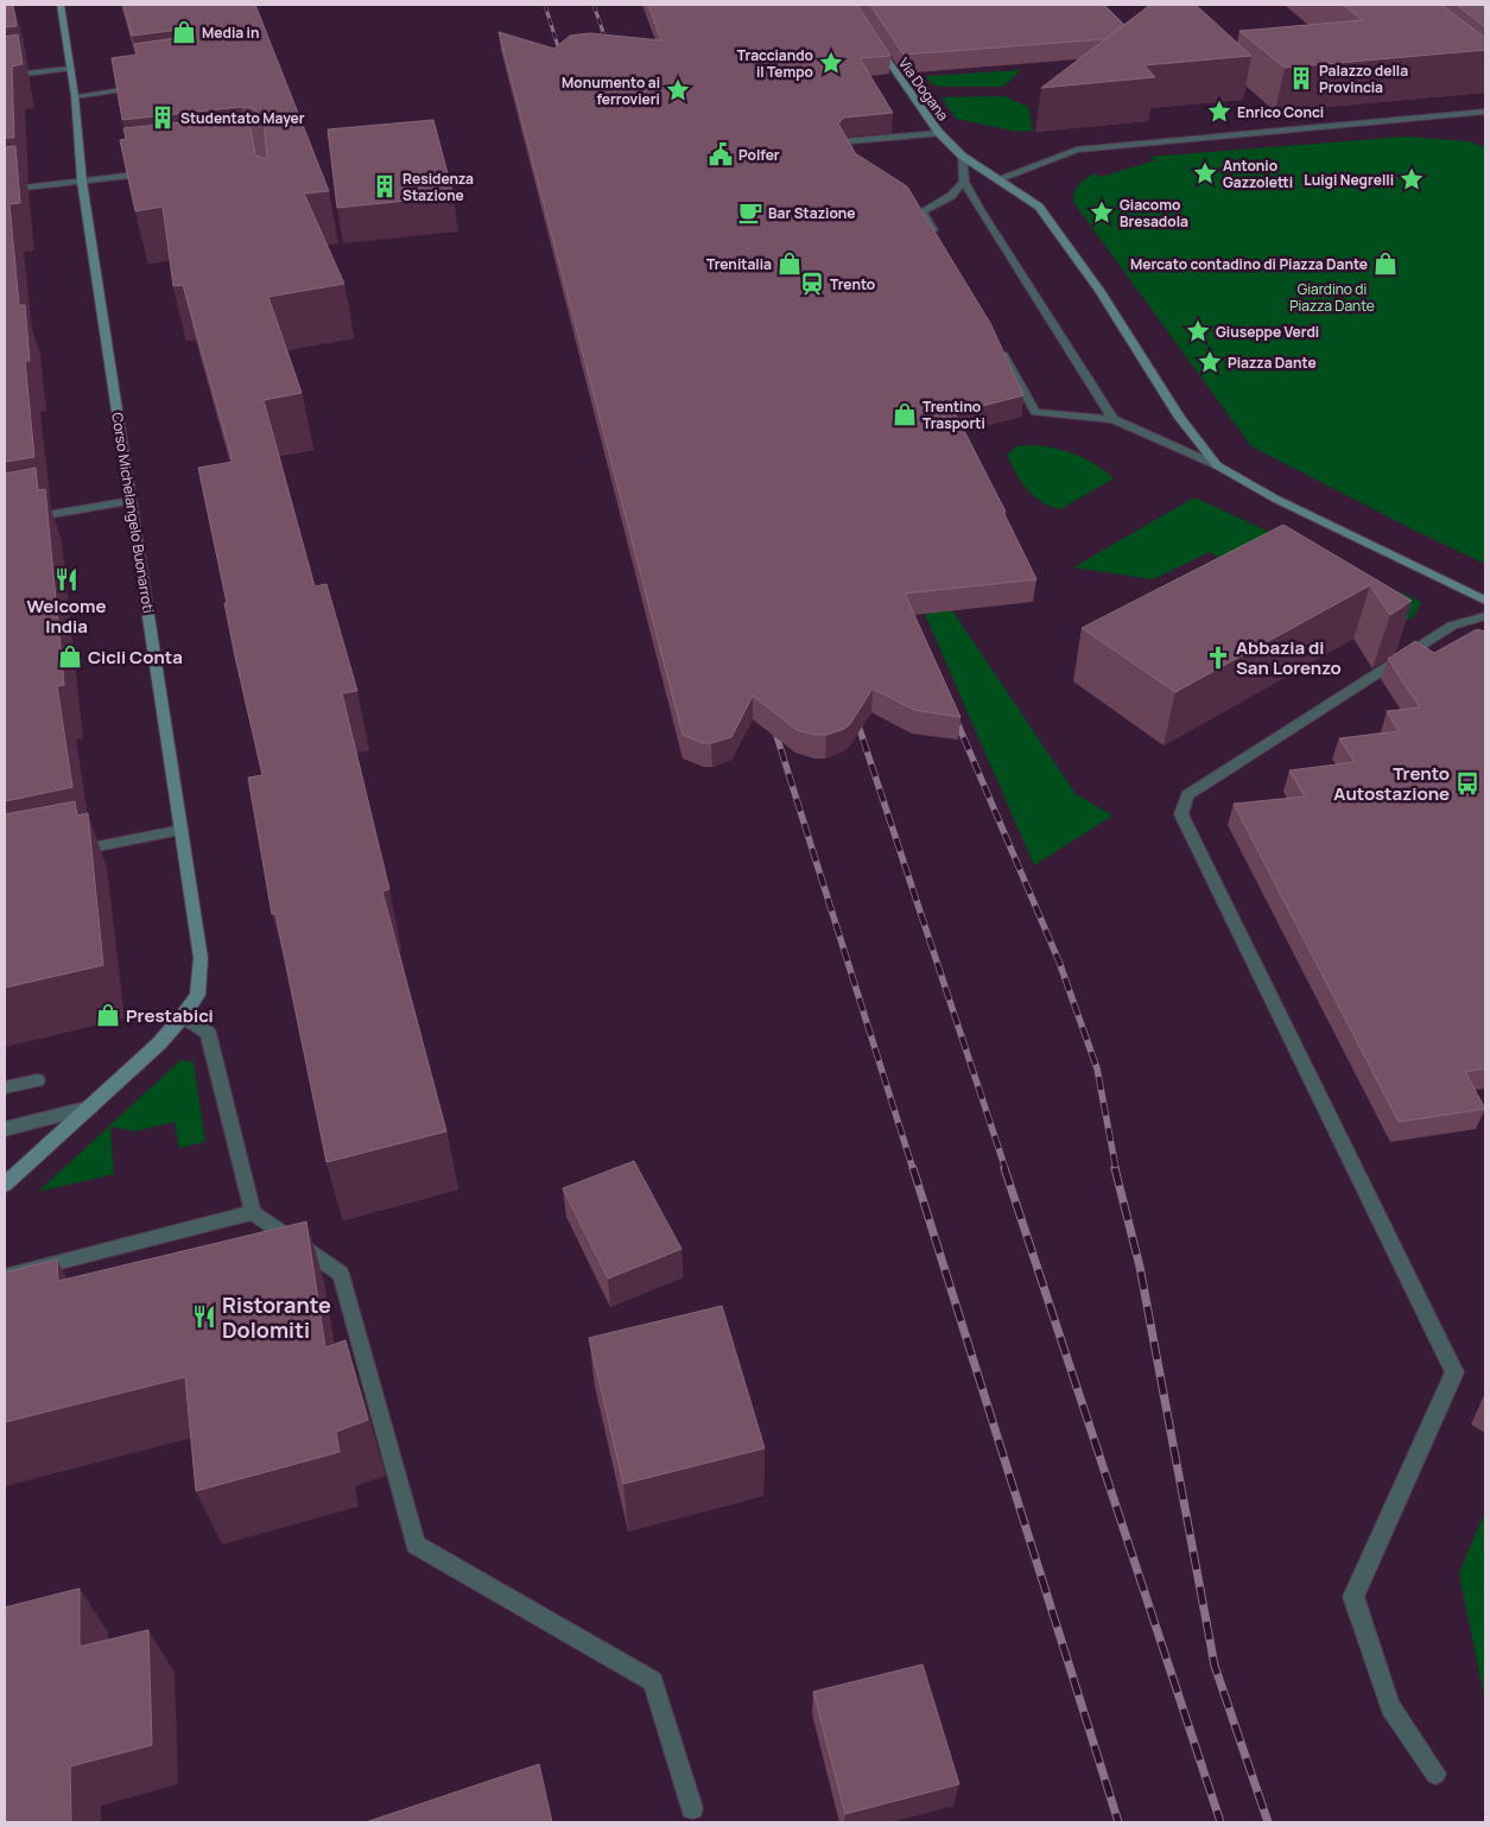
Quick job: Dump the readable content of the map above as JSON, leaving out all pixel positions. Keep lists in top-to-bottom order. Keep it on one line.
{"streets":{"street":["Via Dogana","Corso Michelangelo Buonarroti"]},"parks":["Giardino di Piazza Dante"],"places":{"shop":["Media in","Trenitalia","Mercato contadino di Piazza Dante","Trentino Trasporti","Cicli Conta","Prestabici"],"place":["Tracciando il Tempo","Monumento ai ferrovieri","Enrico Conci","Antonio Gazzoletti","Luigi Negrelli","Giacomo Bresadola","Giuseppe Verdi","Piazza Dante"],"building":["Palazzo della Provincia","Studentato Mayer","Residenza Stazione"],"public building":["Polfer"],"cafe":["Bar Stazione"],"station":["Trento"],"restaurant":["Welcome India","Ristorante Dolomiti"],"church":["Abbazia di San Lorenzo"],"bus stop":["Trento Autostazione"]}}
